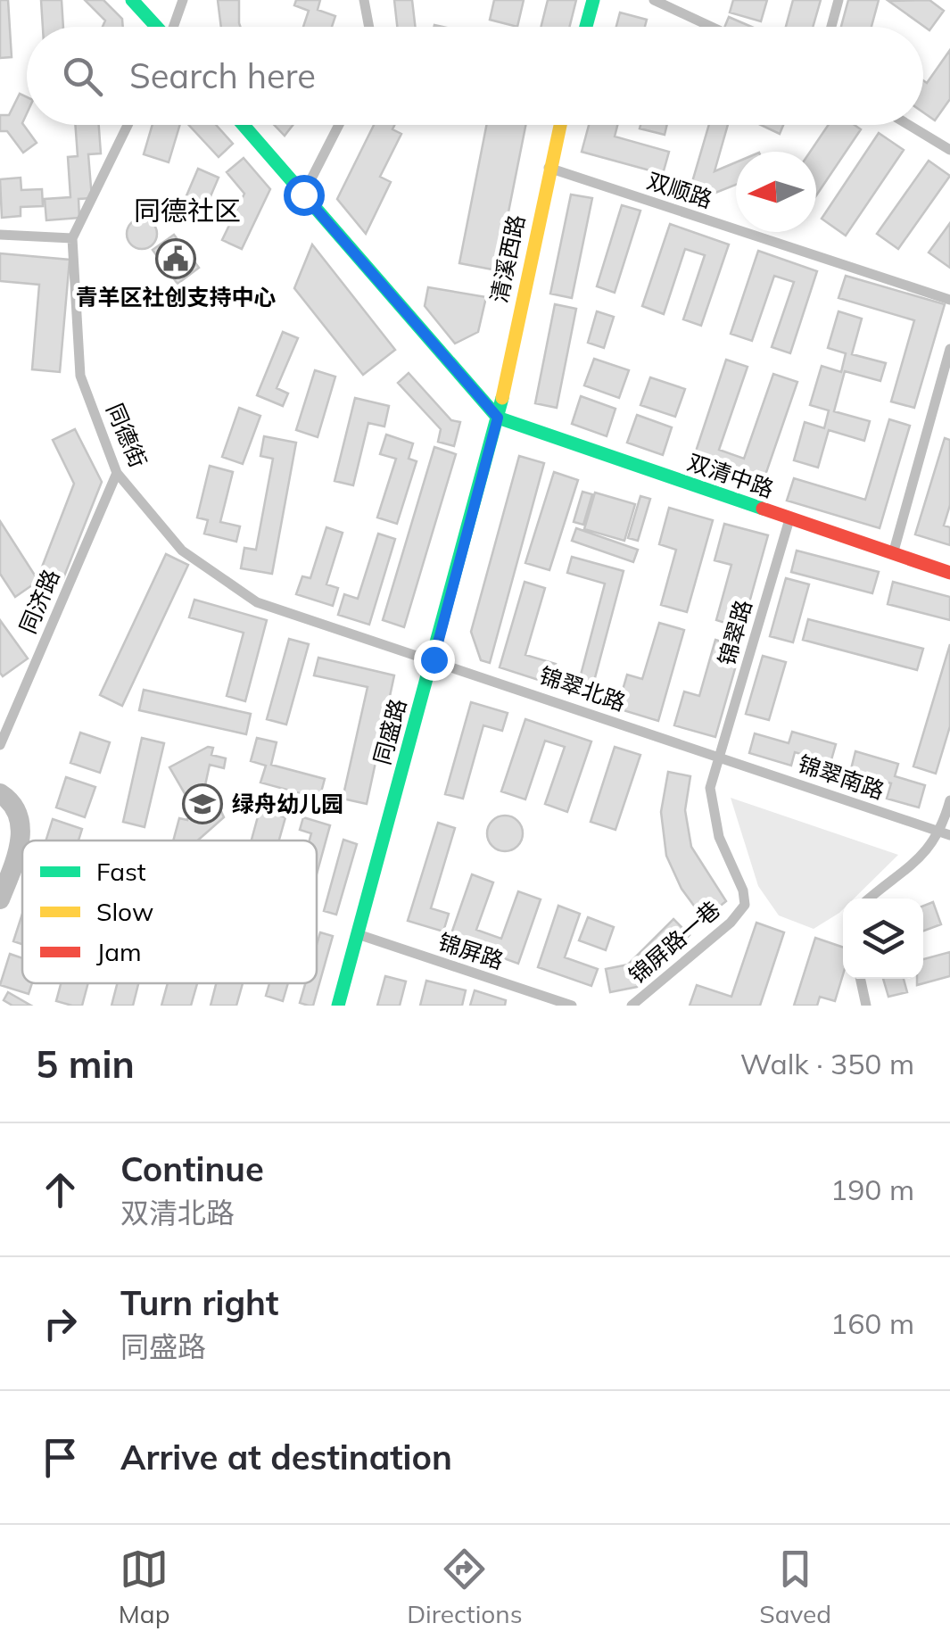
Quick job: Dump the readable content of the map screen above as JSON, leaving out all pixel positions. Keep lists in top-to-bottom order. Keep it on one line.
{"streets":{"street":["双顺路","清溪西路","同德街","双清中路","同济路","锦翠路","锦翠北路","同盛路","锦翠南路","锦屏路一巷","锦屏路"]},"crossings":[["双顺路","清溪西路"],["清溪西路","双清中路"],["清溪西路","同盛路"],["同德街","同济路"],["同德街","锦翠北路"],["同德街","同盛路"],["双清中路","锦翠路"],["双清中路","同盛路"],["锦翠路","锦翠北路"],["锦翠路","锦翠南路"],["锦翠路","锦屏路一巷"],["锦翠北路","同盛路"],["锦翠北路","锦翠南路"],["锦翠北路","锦屏路一巷"],["同盛路","锦屏路"],["锦翠南路","锦屏路一巷"]],"districts":["同德社区"],"places":{"public building":["青羊区社创支持中心"],"school or university":["绿舟幼儿园"]},"legend":["Fast","Slow","Jam"],"north":"left","page":{"search":"Search here","heading":["5 min","Walk · 350 m"],"list":[["Continue","双清北路","190 m"],["Turn right","同盛路","160 m"],"Arrive at destination"],"nav":["Map","Directions","Saved"]}}
